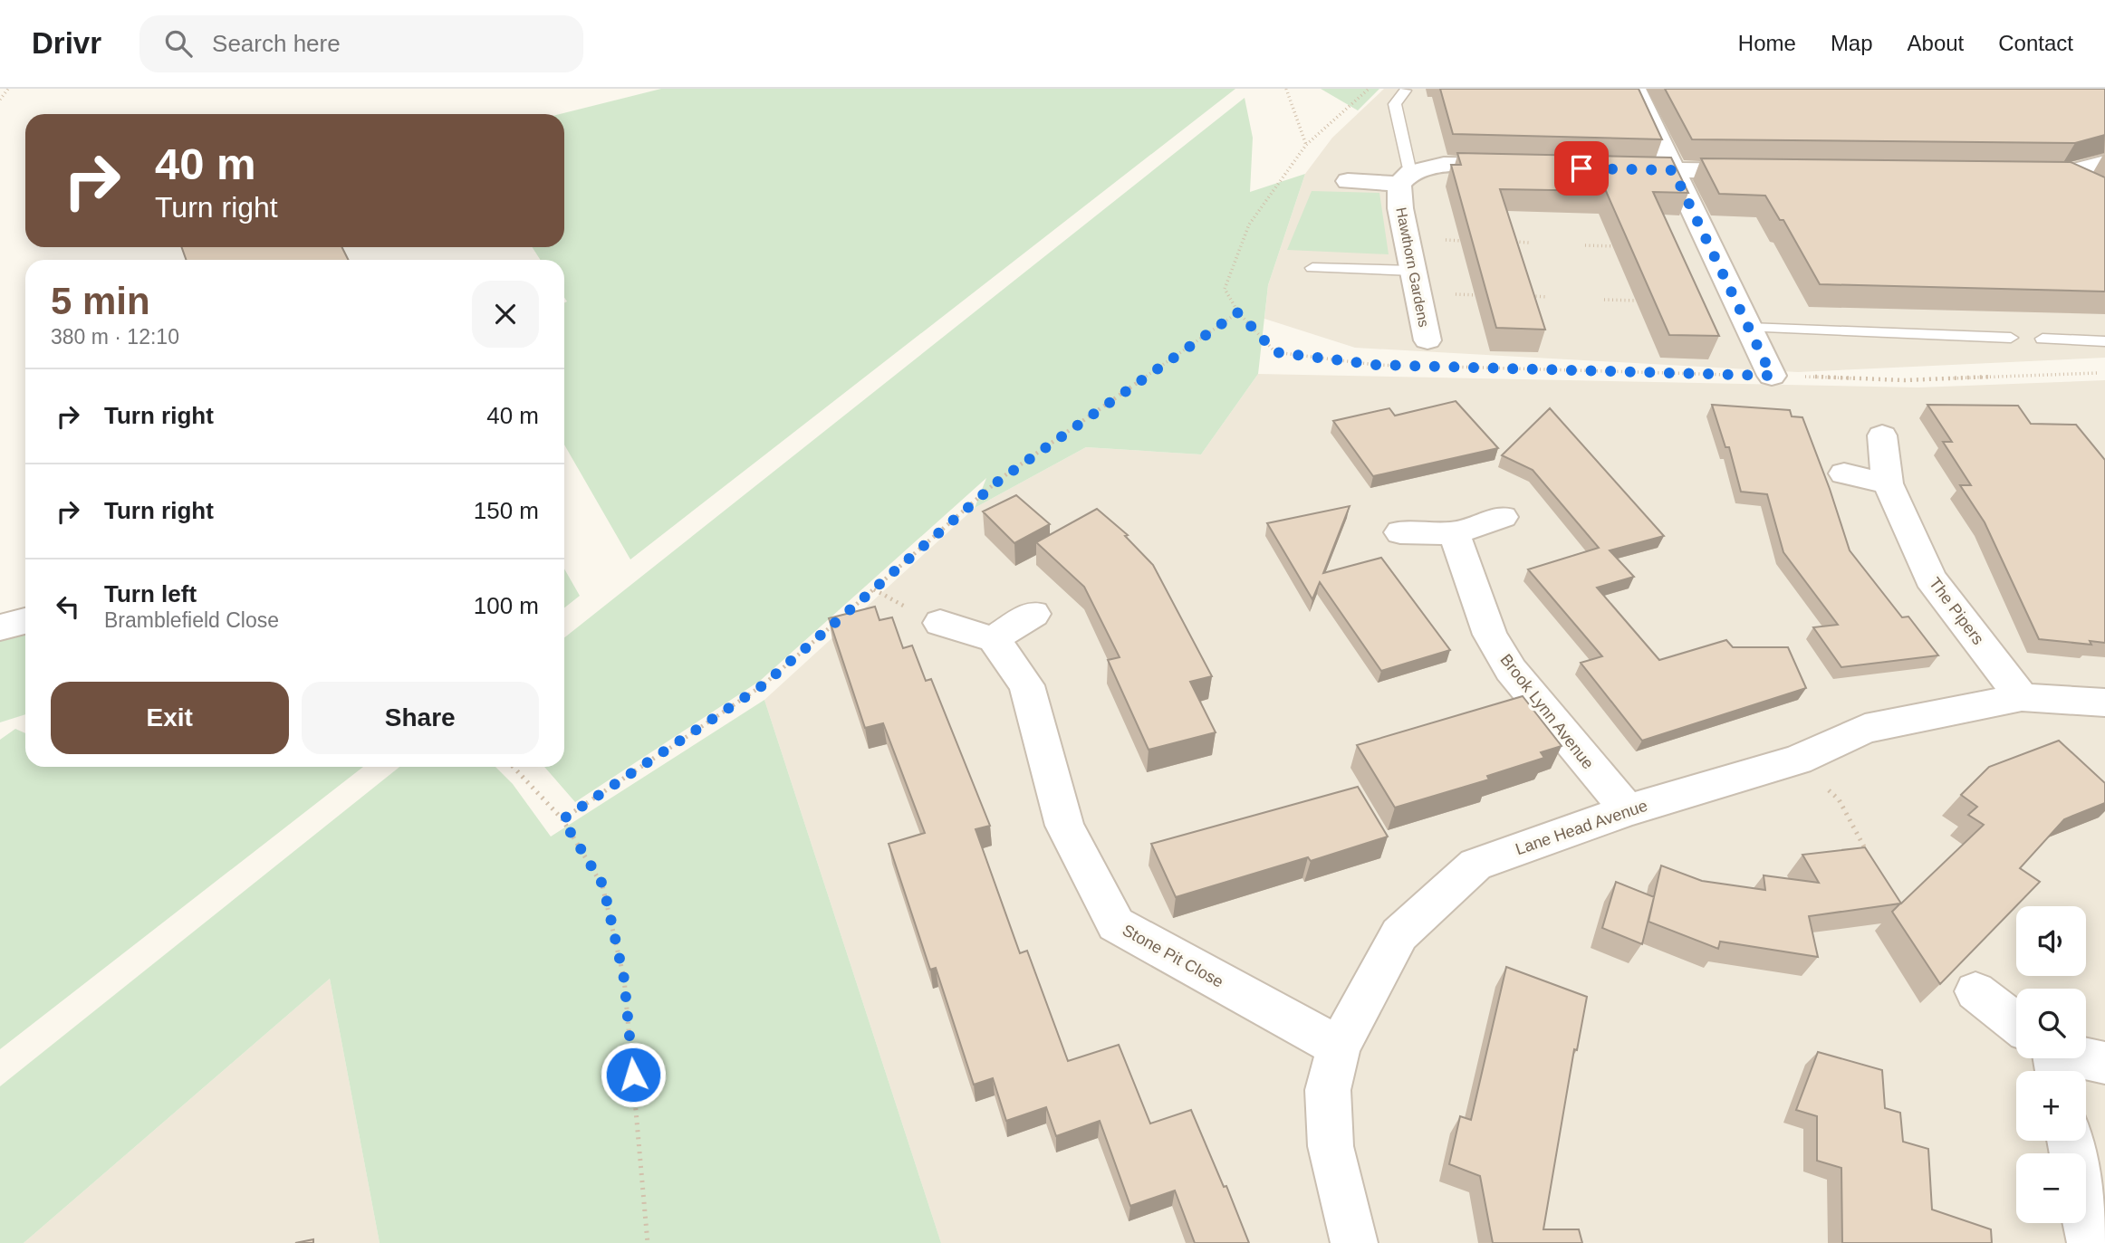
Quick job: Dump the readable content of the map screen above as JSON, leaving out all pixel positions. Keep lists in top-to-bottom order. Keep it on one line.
{"streets":{"street":["Hawthorn Gardens","The Pipers","Brook Lynn Avenue","Lane Head Avenue","Stone Pit Close"]},"crossings":[["The Pipers","Lane Head Avenue"],["Brook Lynn Avenue","Lane Head Avenue"],["Lane Head Avenue","Stone Pit Close"]],"page":{"header":"Drivr","search":"Search here","nav":["Home","Map","About","Contact"],"turn":["40 m","Turn right"],"heading":["5 min","380 m · 12:10"],"list":[{"name":"Turn right","value":"40 m"},{"name":"Turn right","value":"150 m"},{"name":"Turn left","note":"Bramblefield Close","value":"100 m"}],"buttons":["Exit","Share"],"map_buttons":["+","−"]}}
